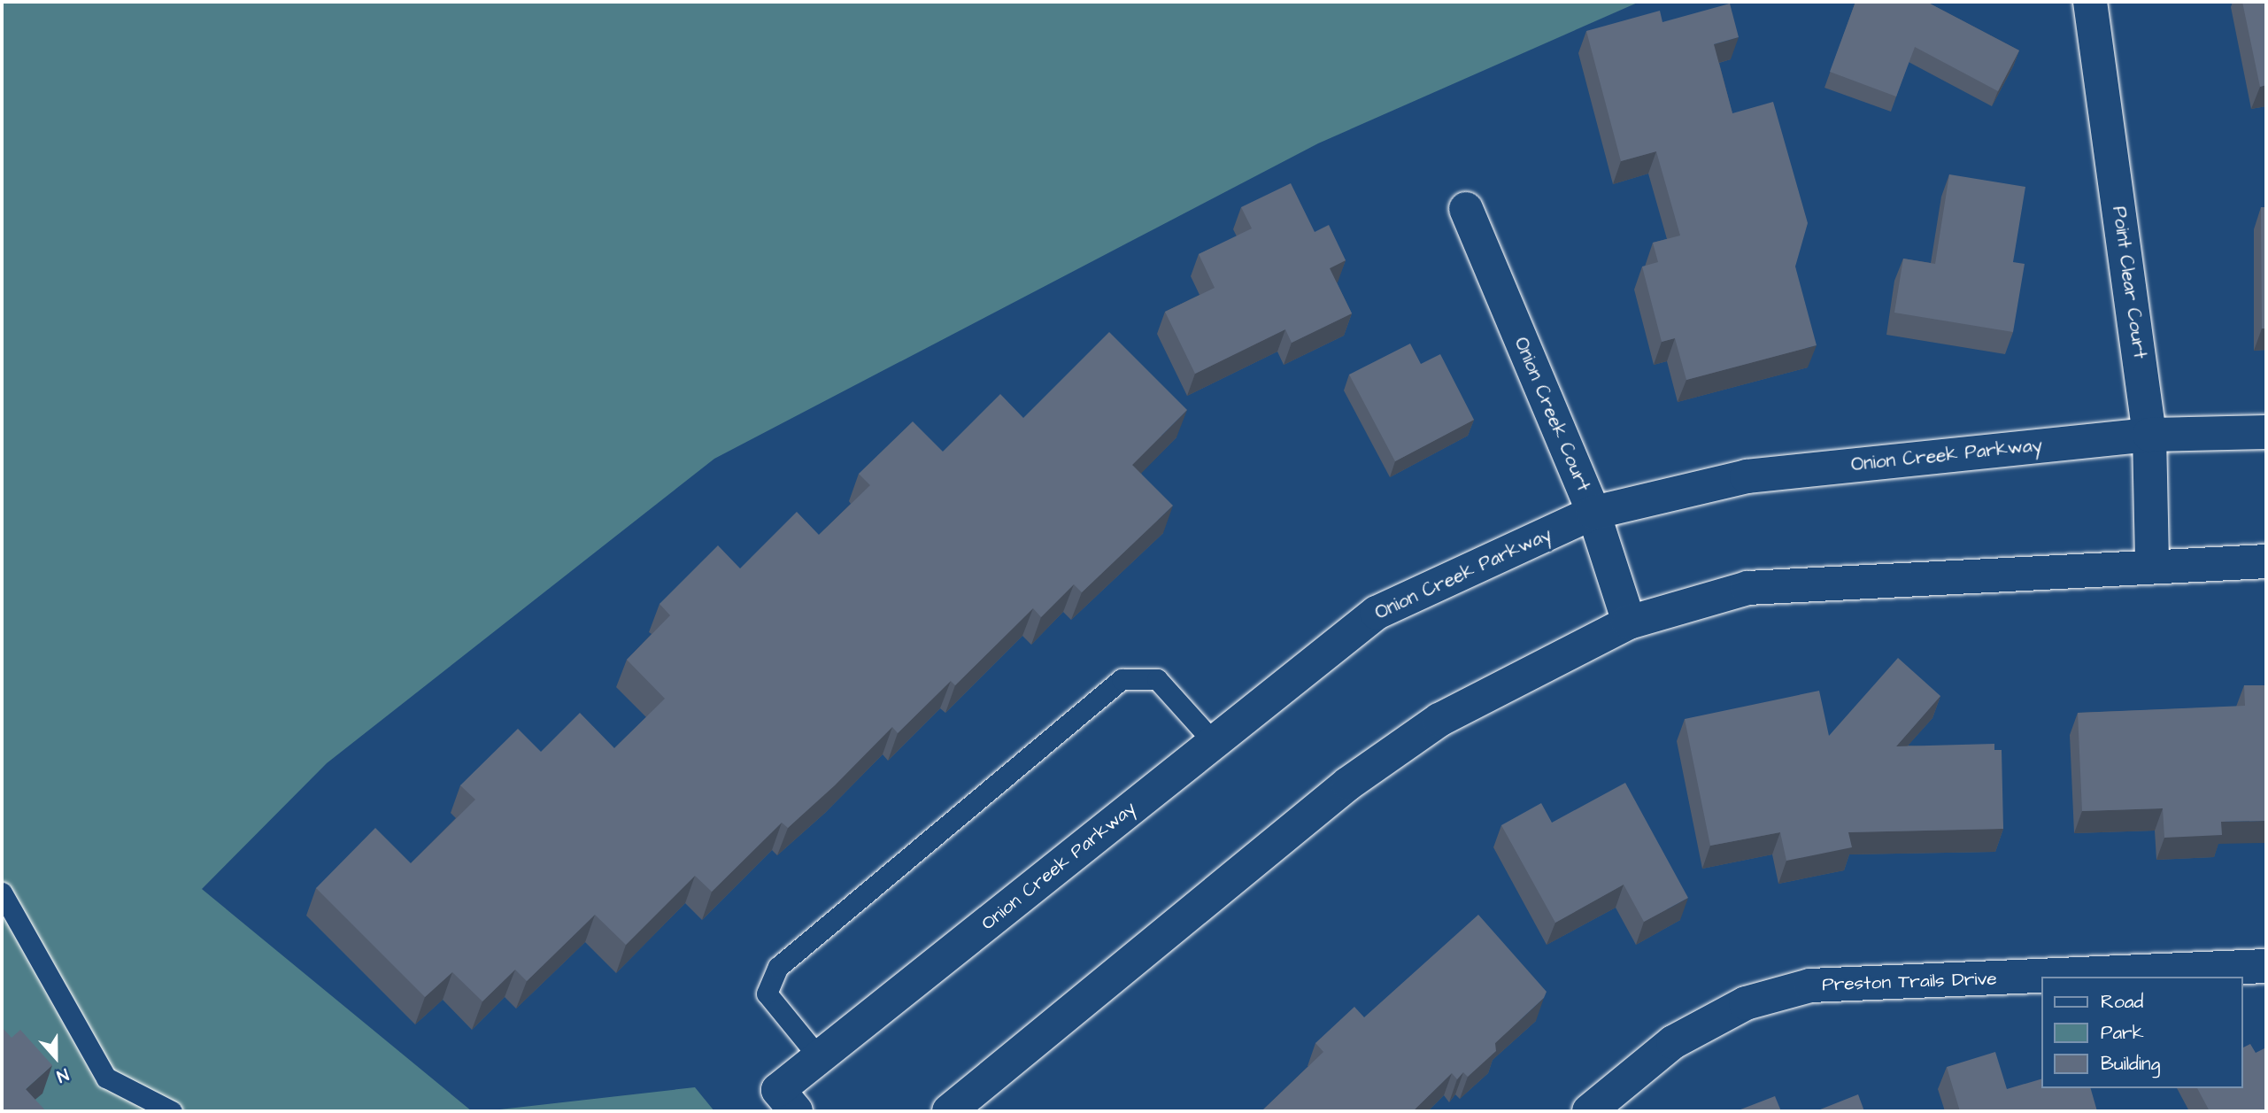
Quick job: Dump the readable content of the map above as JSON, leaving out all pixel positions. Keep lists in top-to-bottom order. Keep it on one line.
{"streets":{"street":["Point Clear Court","Onion Creek Court","Onion Creek Parkway","Preston Trails Drive"]},"crossings":[["Point Clear Court","Onion Creek Parkway"],["Onion Creek Court","Onion Creek Parkway"]],"legend":["Road","Park","Building"],"north":"bottom"}
